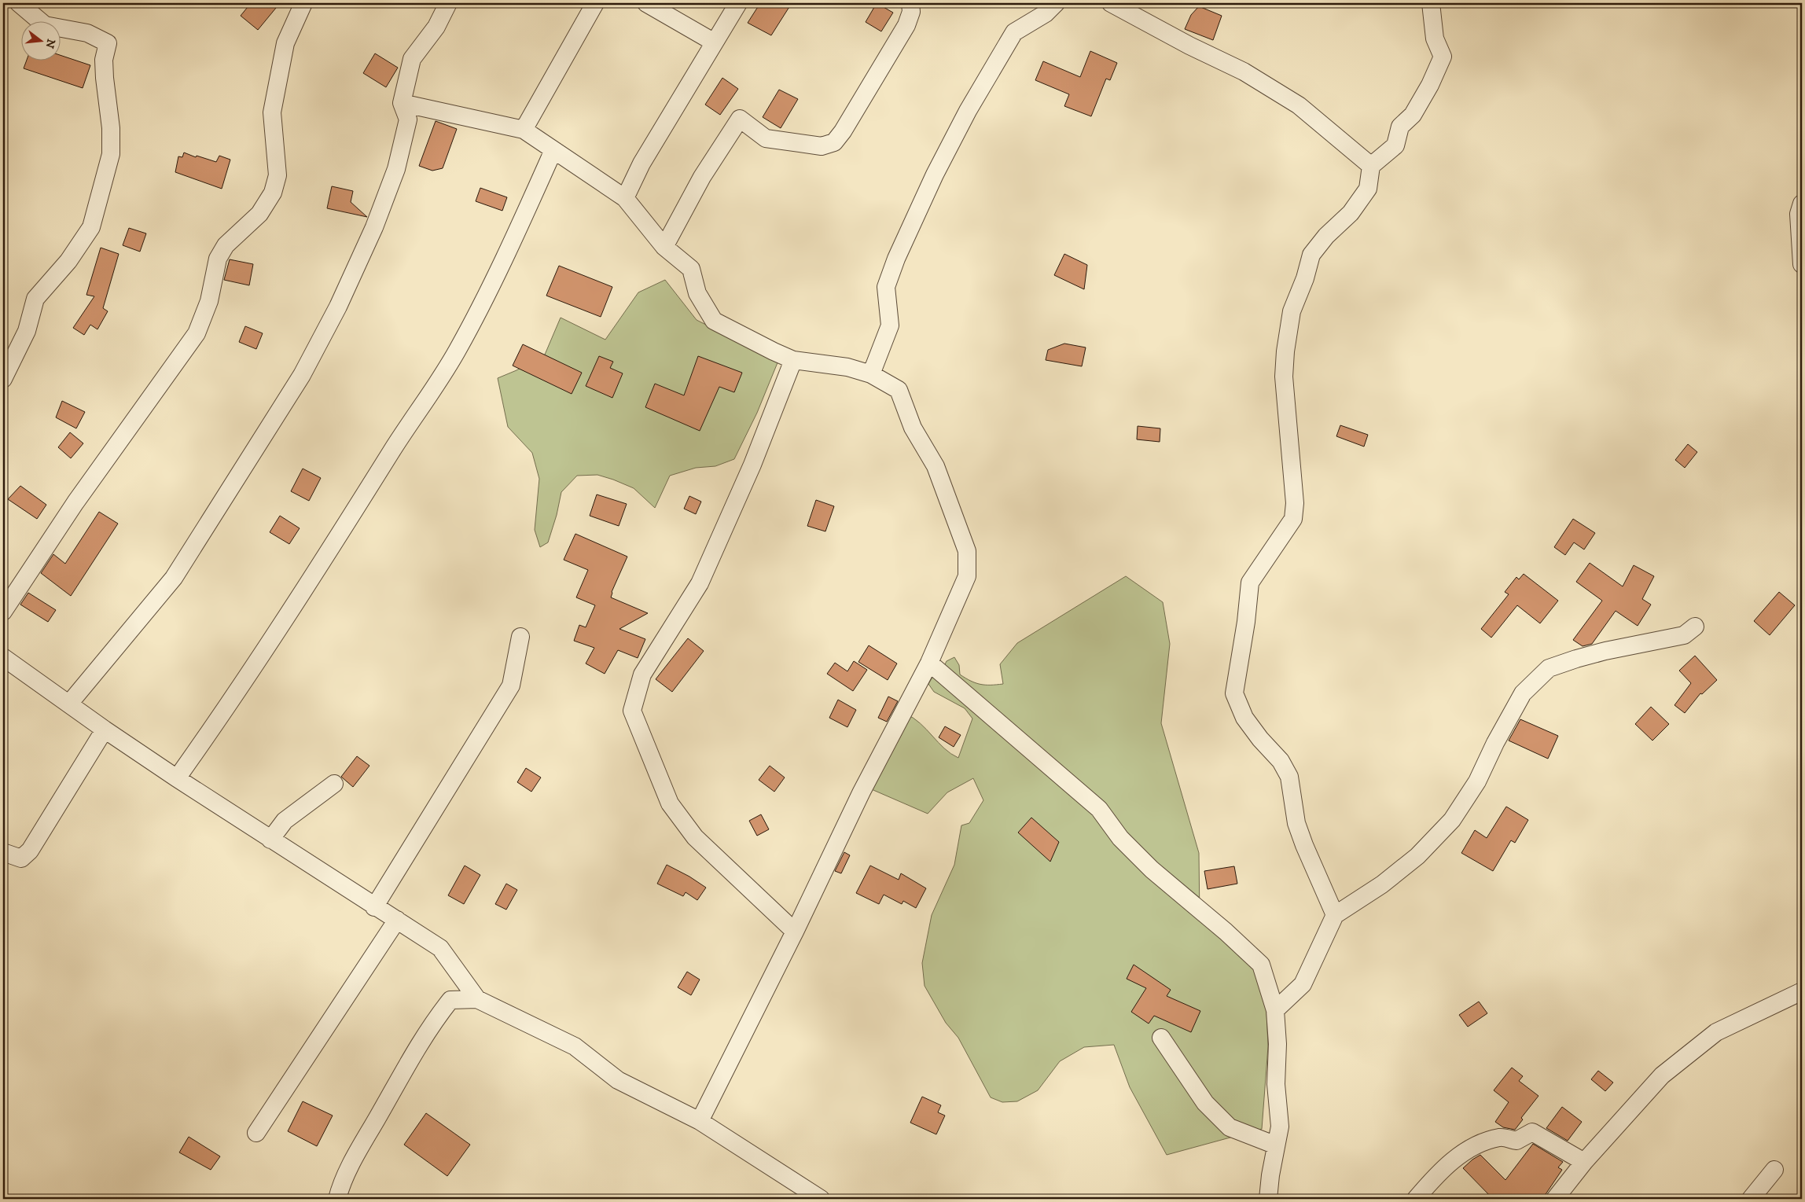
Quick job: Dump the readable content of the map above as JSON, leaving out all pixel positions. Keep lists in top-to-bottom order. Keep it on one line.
{"north":"right"}
